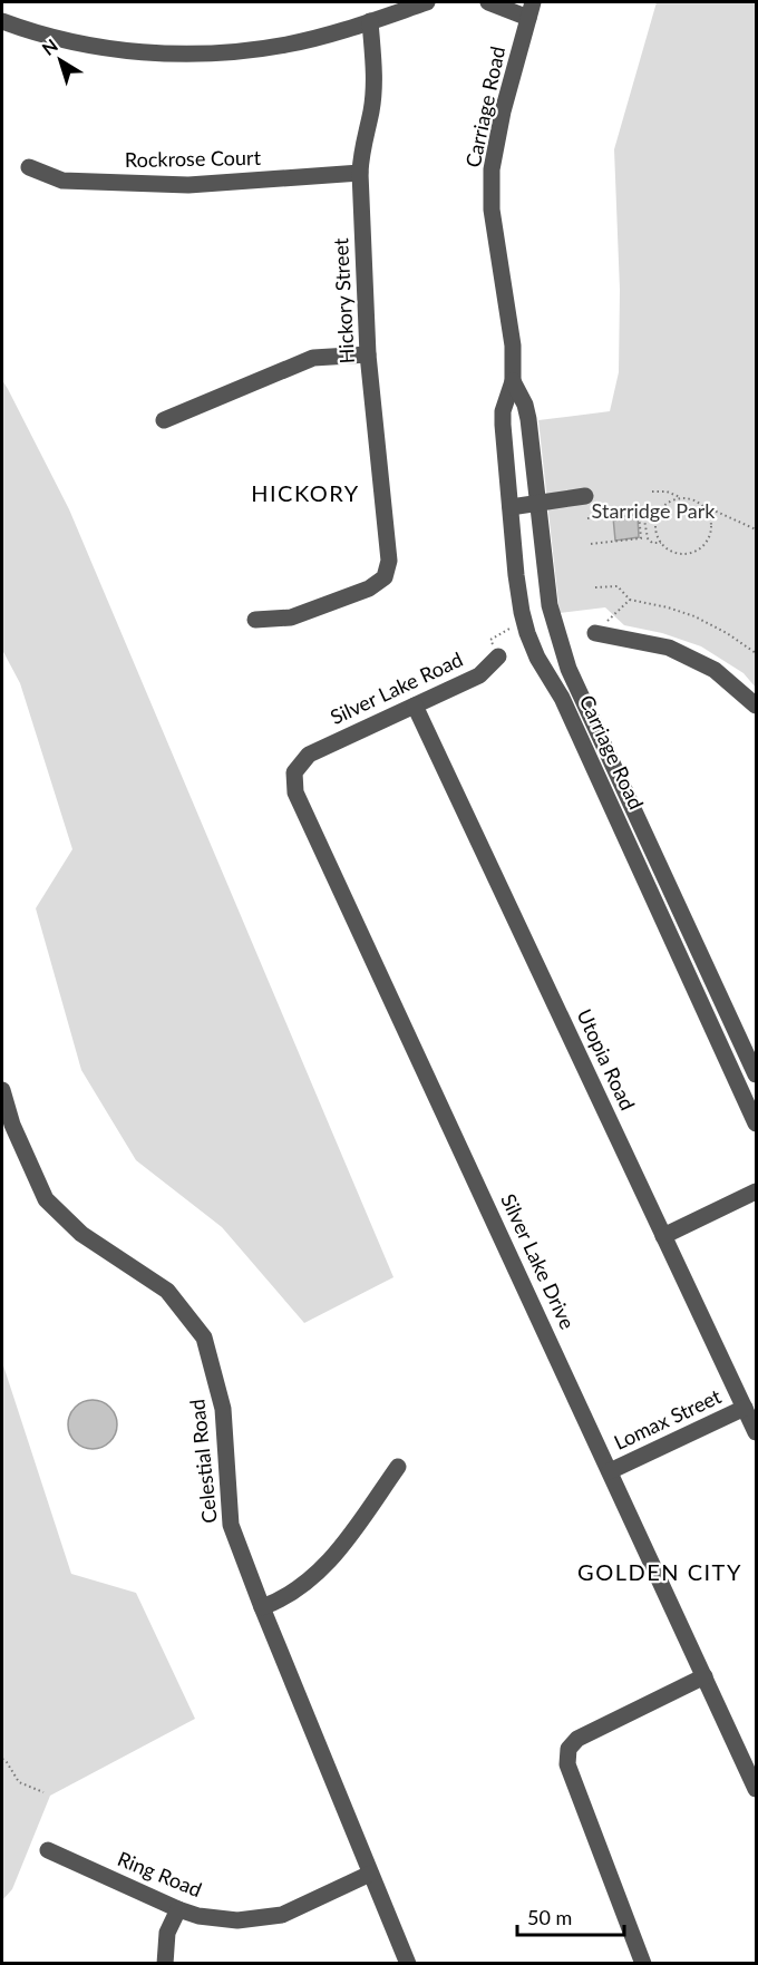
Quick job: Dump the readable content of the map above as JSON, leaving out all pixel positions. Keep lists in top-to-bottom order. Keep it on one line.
{"streets":{"street":["Carriage Road","Rockrose Court","Hickory Street","Silver Lake Road","Utopia Road","Silver Lake Drive","Lomax Street","Celestial Road","Ring Road"]},"crossings":[["Rockrose Court","Hickory Street"],["Silver Lake Road","Utopia Road"],["Silver Lake Road","Silver Lake Drive"],["Utopia Road","Lomax Street"],["Silver Lake Drive","Lomax Street"],["Celestial Road","Ring Road"]],"districts":["HICKORY","GOLDEN CITY"],"parks":["Starridge Park"],"scale_bar":"50 m","north":"top left"}
